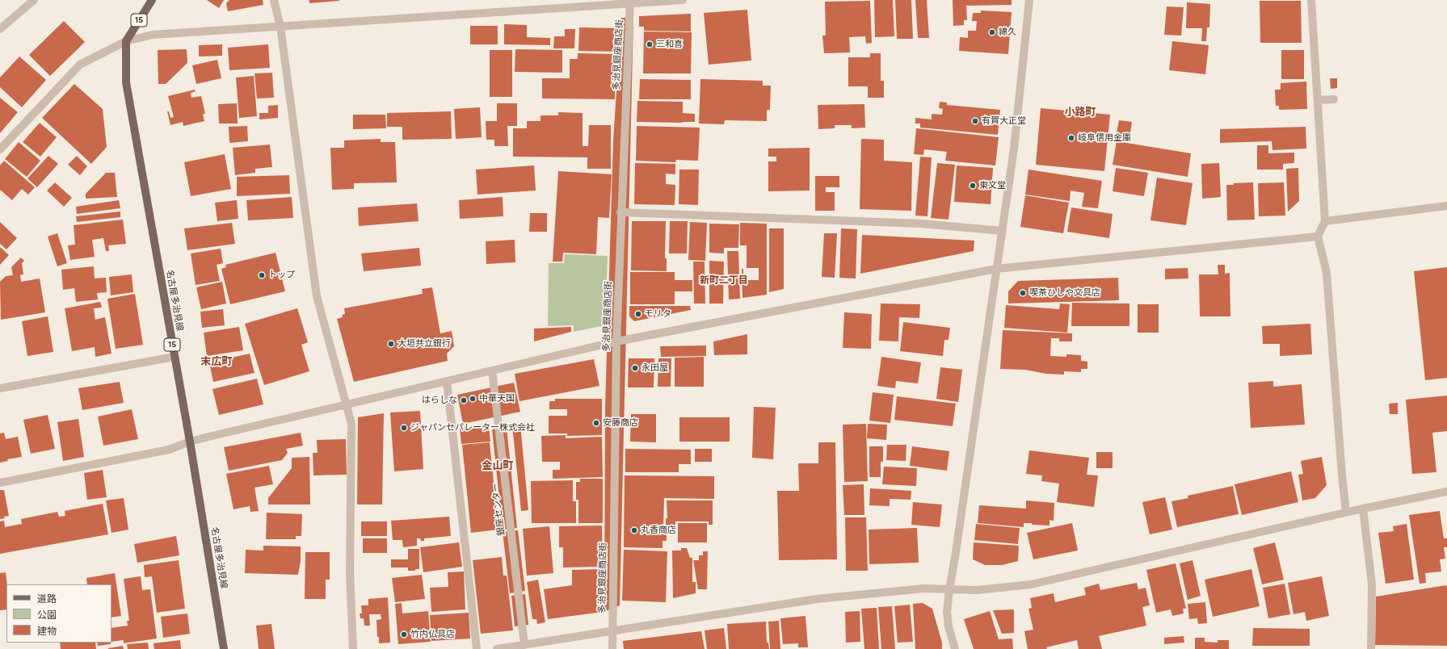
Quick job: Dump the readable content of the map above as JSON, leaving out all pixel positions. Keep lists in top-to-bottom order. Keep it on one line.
{"streets":{"main road":["15","名古屋多治見線"],"street":["多治見銀座商店街","銀座センター"]},"crossings":[["15","名古屋多治見線"]],"districts":["小路町","新町二丁目","末広町","金山町"],"places":["綿久","三和喜","有賀大正堂","岐阜信用金庫","東文堂","トップ","喫茶ひしや文具店","モリタ","大垣共立銀行","永田屋","中華天国","はらしな","安藤商店","ジャパンセパレーター株式会社","丸香商店","竹内仏具店"],"legend":["道路","公園","建物"]}
